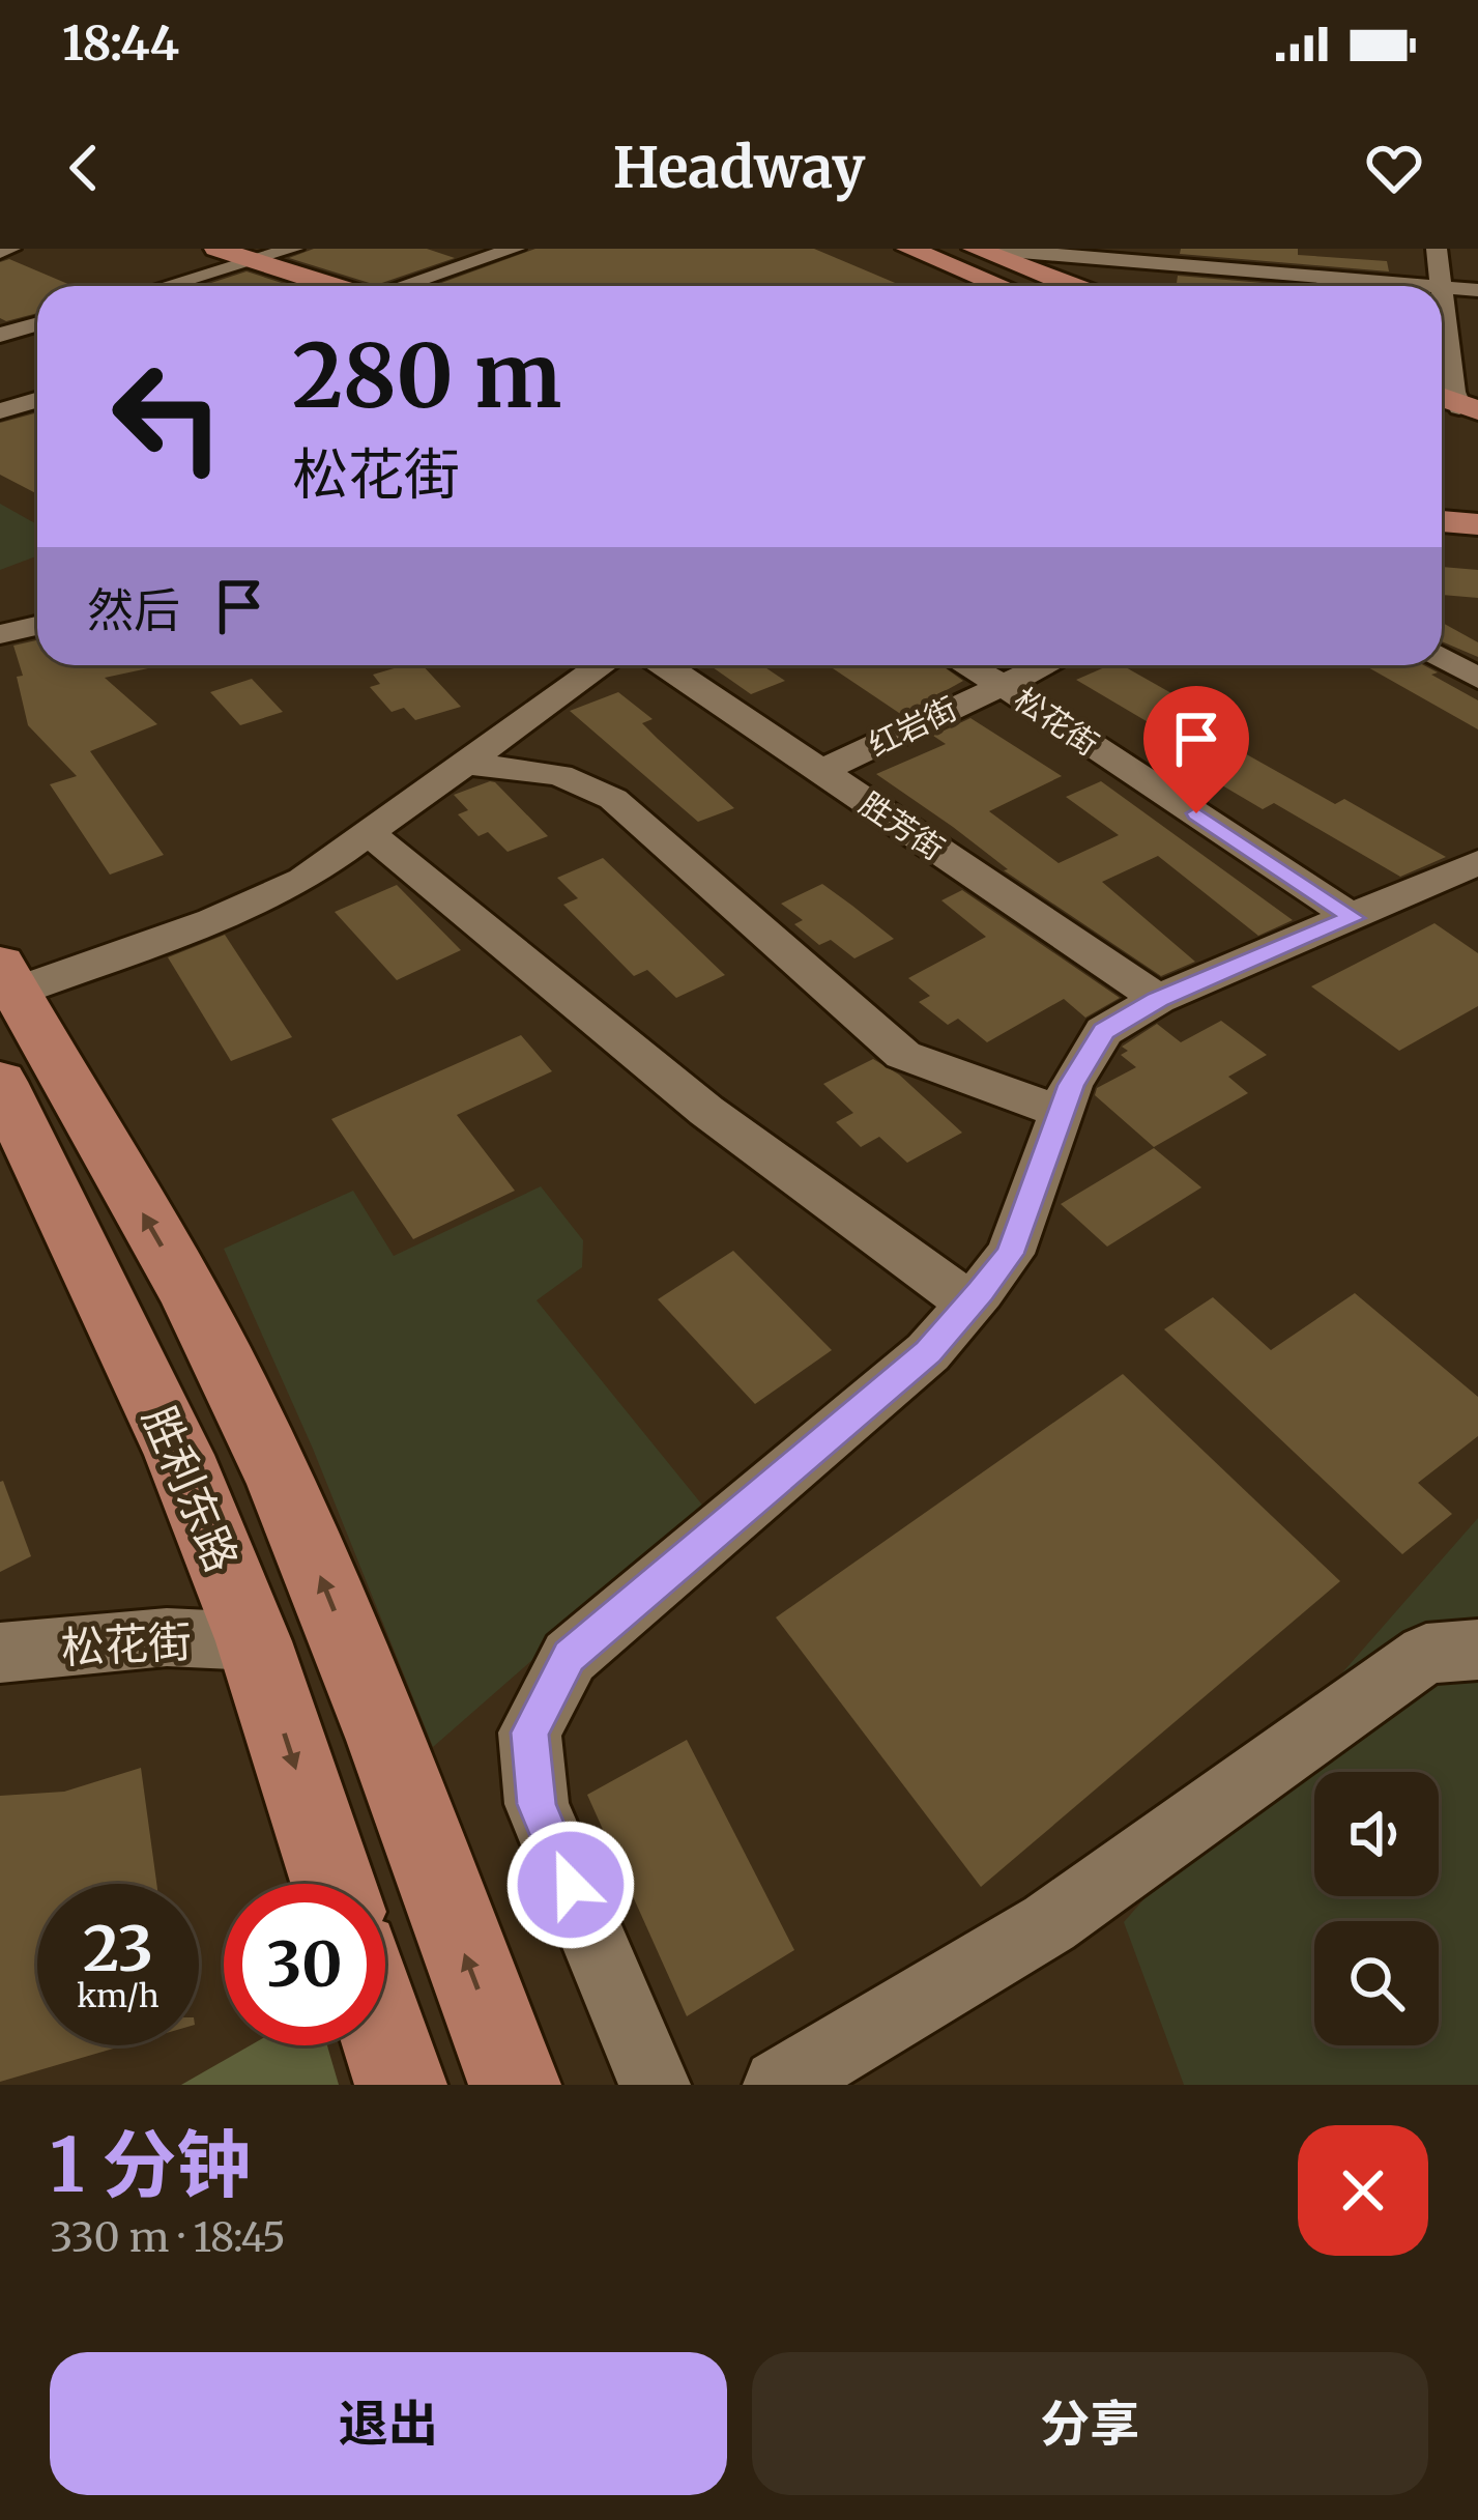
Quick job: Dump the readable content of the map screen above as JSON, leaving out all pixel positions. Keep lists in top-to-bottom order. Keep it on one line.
{"streets":{"main road":["胜利东路"],"street":["松花街","红岩街","胜芳街"]},"crossings":[["松花街","红岩街"],["松花街","胜利东路"],["红岩街","胜芳街"]],"page":{"status":"18:44","header":"Headway","turn":["280 m","松花街"],"then":"然后","speed":"23 km/h","limit":"30","heading":["1 分钟","330 m · 18:45"],"buttons":["退出","分享"]}}
